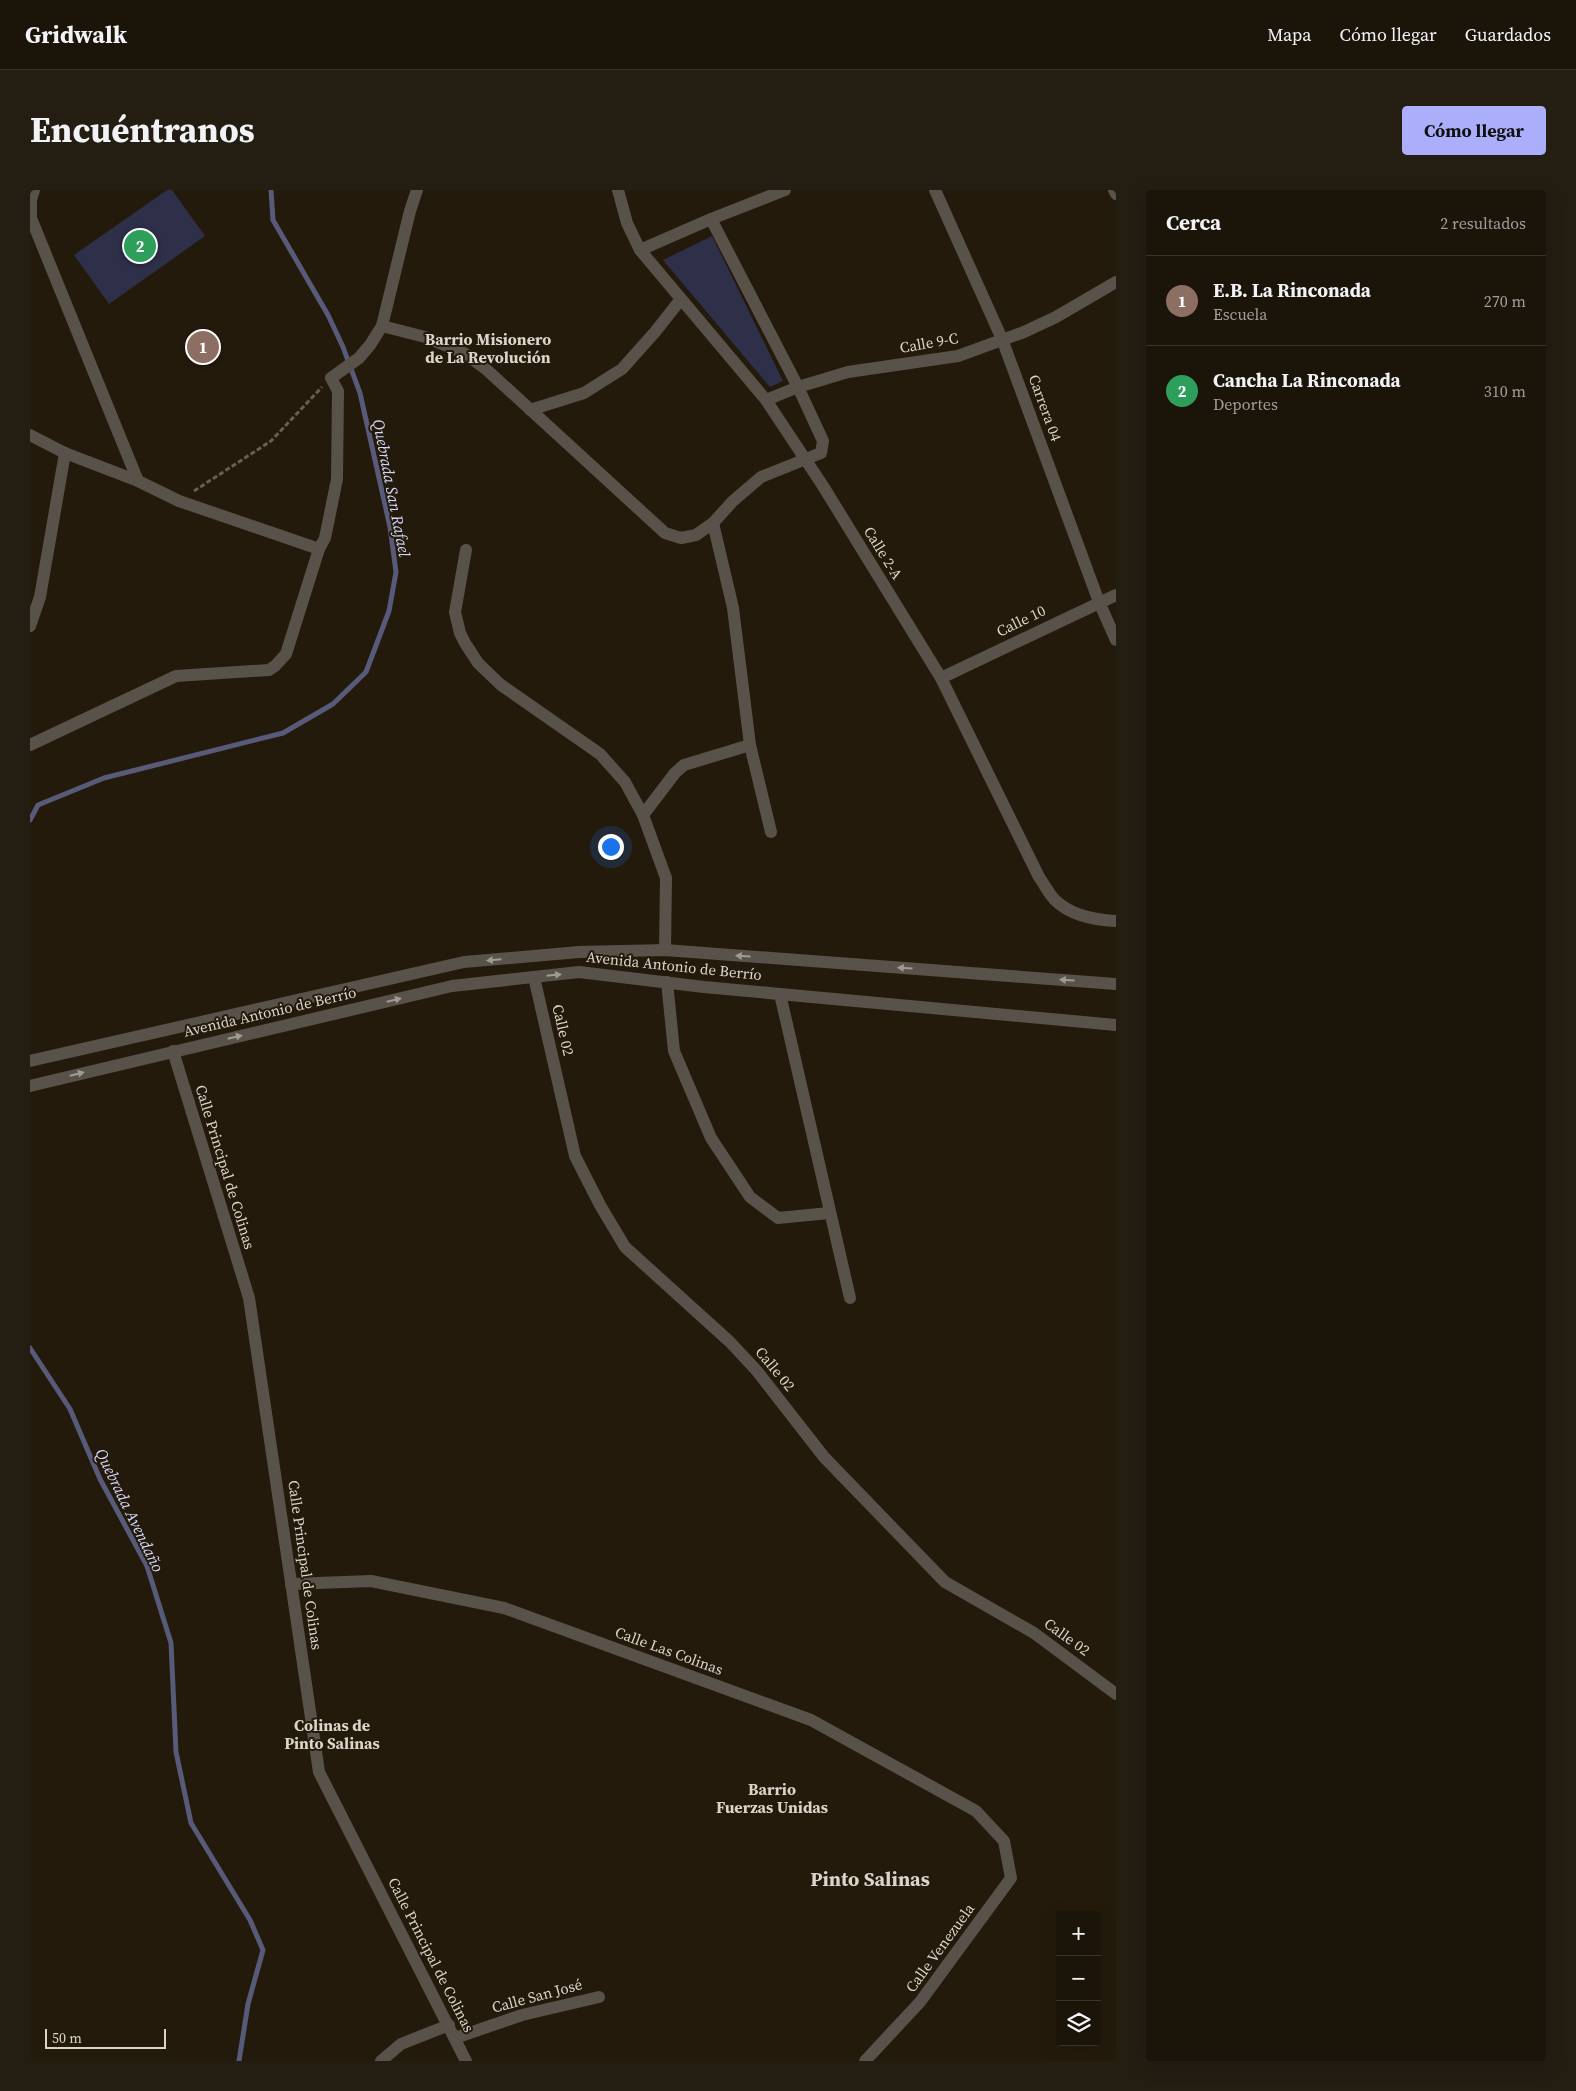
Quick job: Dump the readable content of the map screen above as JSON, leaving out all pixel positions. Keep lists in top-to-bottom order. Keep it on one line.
{"streets":{"street":["Calle 9-C","Carrera 04","Calle 2-A","Calle 10","Avenida Antonio de Berrío","Calle 02","Calle Principal de Colinas","Calle Las Colinas","Calle Venezuela","Calle San José"]},"crossings":[["Calle 9-C","Carrera 04"],["Calle 9-C","Calle 2-A"],["Carrera 04","Calle 10"],["Calle 2-A","Calle 10"],["Avenida Antonio de Berrío","Calle 02"],["Avenida Antonio de Berrío","Calle Principal de Colinas"],["Calle Principal de Colinas","Calle Las Colinas"],["Calle Principal de Colinas","Calle San José"],["Calle Las Colinas","Calle Venezuela"]],"districts":["Barrio Misionero de La Revolución","Colinas de Pinto Salinas","Barrio Fuerzas Unidas","Pinto Salinas"],"water":["Quebrada San Rafael","Quebrada Avendaño"],"scale_bar":"50 m","page":{"header":"Gridwalk","nav":["Mapa","Cómo llegar","Guardados"],"title":"Encuéntranos","buttons":"Cómo llegar","heading":["Cerca","2 resultados"],"pins":["2","1"],"list":[{"mark":"1","name":"E.B. La Rinconada","note":"Escuela","value":"270 m"},{"mark":"2","name":"Cancha La Rinconada","note":"Deportes","value":"310 m"}],"map_buttons":["+","−"],"scale":"50 m"}}
